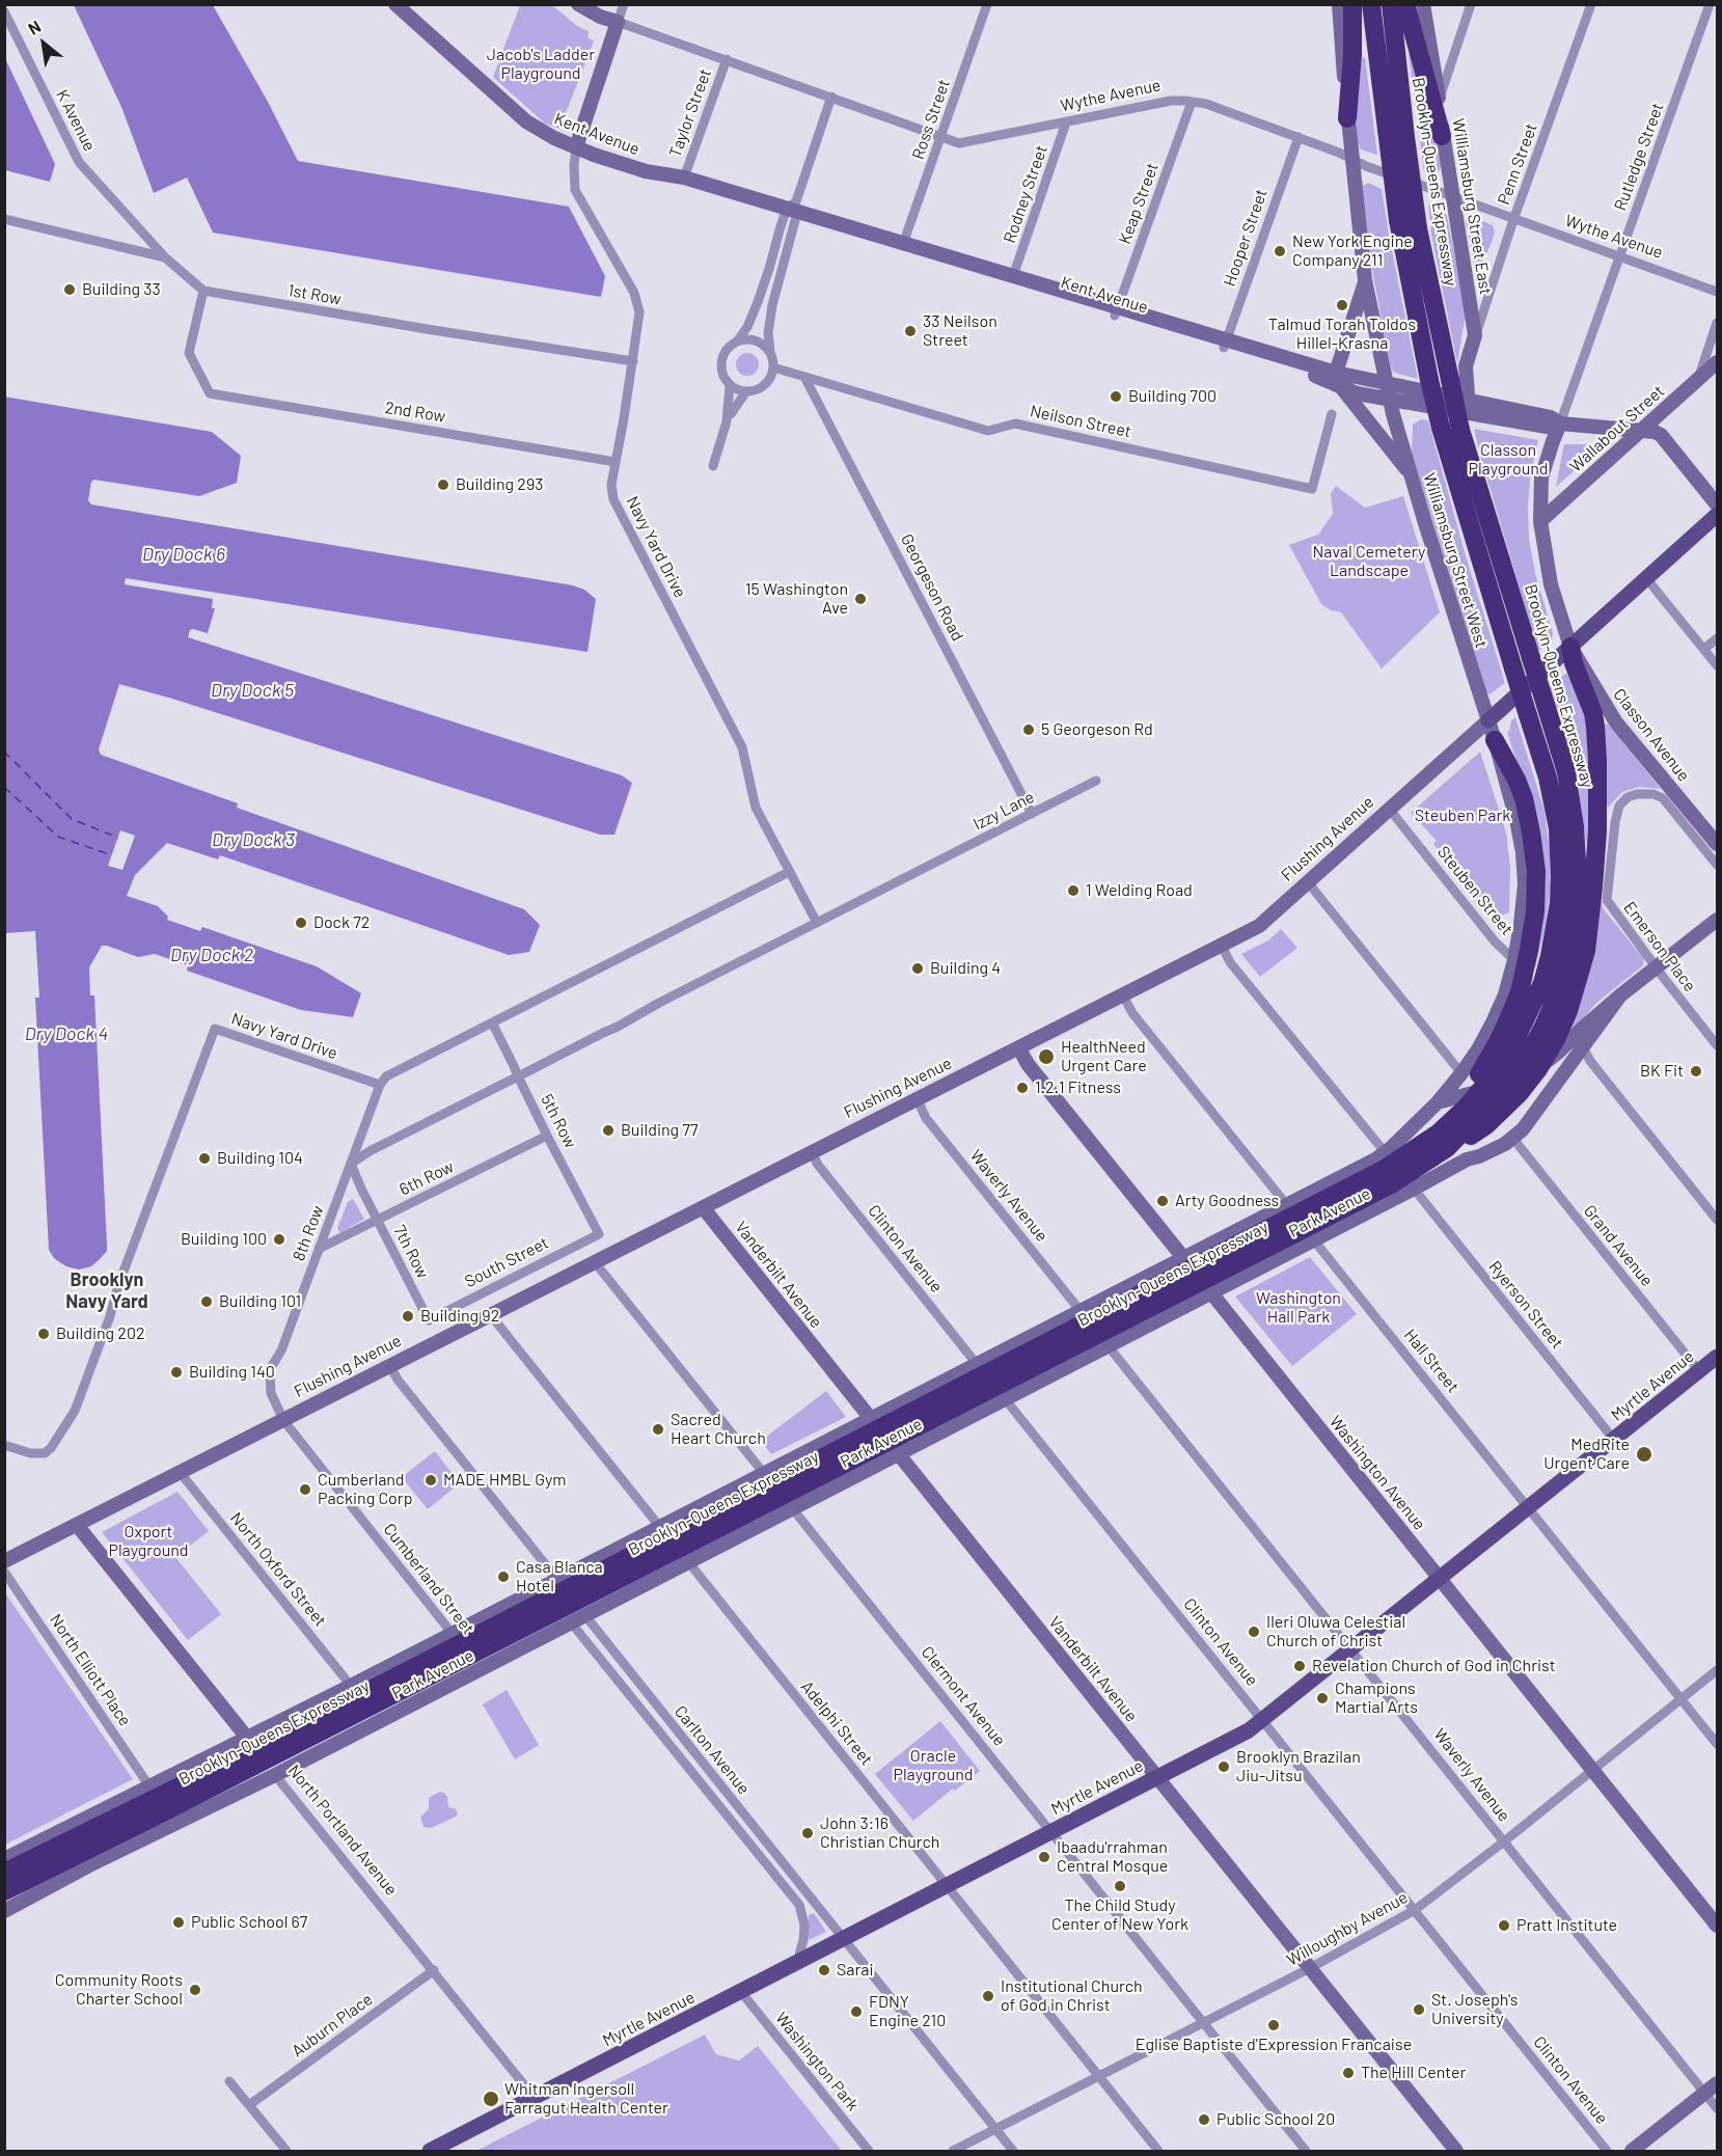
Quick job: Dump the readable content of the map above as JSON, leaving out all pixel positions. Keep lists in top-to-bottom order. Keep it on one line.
{"streets":{"highway":["Brooklyn-Queens Expressway"],"main road":["Wythe Avenue","Kent Avenue","Williamsburg Street East","Wallabout Street","Williamsburg Street West","Classon Avenue","Flushing Avenue","Park Avenue","Vanderbilt Avenue","Myrtle Avenue","Washington Avenue","North Portland Avenue"],"street":["Taylor Street","Ross Street","K Avenue","Rutledge Street","Penn Street","Rodney Street","Keap Street","Hooper Street","1st Row","2nd Row","Neilson Street","Navy Yard Drive","Georgeson Road","Izzy Lane","Steuben Street","Emerson Place","5th Row","6th Row","Waverly Avenue","8th Row","Grand Avenue","Clinton Avenue","7th Row","South Street","Ryerson Street","Hall Street","North Oxford Street","Cumberland Street","North Elliott Place","Clermont Avenue","Adelphi Street","Carlton Avenue","Willoughby Avenue","Auburn Place","Washington Park"]},"crossings":[["Wythe Avenue","Taylor Street"],["Wythe Avenue","Ross Street"],["Wythe Avenue","Rutledge Street"],["Wythe Avenue","Penn Street"],["Wythe Avenue","Rodney Street"],["Wythe Avenue","Keap Street"],["Wythe Avenue","Williamsburg Street East"],["Wythe Avenue","Hooper Street"],["Wythe Avenue","Williamsburg Street West"],["Taylor Street","Kent Avenue"],["Ross Street","Kent Avenue"],["Kent Avenue","Rutledge Street"],["Kent Avenue","Rodney Street"],["Kent Avenue","Keap Street"],["Kent Avenue","Williamsburg Street East"],["Kent Avenue","Hooper Street"],["Kent Avenue","Wallabout Street"],["Kent Avenue","Navy Yard Drive"],["Kent Avenue","Williamsburg Street West"],["Kent Avenue","Classon Avenue"],["Rutledge Street","Classon Avenue"],["Penn Street","Williamsburg Street East"],["1st Row","2nd Row"],["1st Row","Navy Yard Drive"],["2nd Row","Navy Yard Drive"],["Neilson Street","Georgeson Road"],["Wallabout Street","Classon Avenue"],["Navy Yard Drive","Izzy Lane"],["Navy Yard Drive","8th Row"],["Williamsburg Street West","Flushing Avenue"],["Williamsburg Street West","Steuben Street"],["Williamsburg Street West","Park Avenue"],["Georgeson Road","Izzy Lane"],["Classon Avenue","Flushing Avenue"],["Flushing Avenue","Steuben Street"],["Flushing Avenue","Waverly Avenue"],["Flushing Avenue","Clinton Avenue"],["Flushing Avenue","Vanderbilt Avenue"],["Flushing Avenue","Hall Street"],["Flushing Avenue","Washington Avenue"],["Flushing Avenue","North Oxford Street"],["Flushing Avenue","Cumberland Street"],["Flushing Avenue","Clermont Avenue"],["Flushing Avenue","Adelphi Street"],["Flushing Avenue","Carlton Avenue"],["Flushing Avenue","North Portland Avenue"],["Emerson Place","Park Avenue"],["5th Row","6th Row"],["5th Row","South Street"],["6th Row","8th Row"],["6th Row","7th Row"],["Waverly Avenue","Park Avenue"],["Waverly Avenue","Myrtle Avenue"],["Waverly Avenue","Willoughby Avenue"],["Park Avenue","Grand Avenue"],["Park Avenue","Clinton Avenue"],["Park Avenue","Vanderbilt Avenue"],["Park Avenue","Ryerson Street"],["Park Avenue","Hall Street"],["Park Avenue","Washington Avenue"],["Park Avenue","North Oxford Street"],["Park Avenue","Cumberland Street"],["Park Avenue","North Elliott Place"],["Park Avenue","Clermont Avenue"],["Park Avenue","Adelphi Street"],["Park Avenue","Carlton Avenue"],["Park Avenue","North Portland Avenue"],["8th Row","7th Row"],["8th Row","Cumberland Street"],["Grand Avenue","Myrtle Avenue"],["Clinton Avenue","Myrtle Avenue"],["Clinton Avenue","Willoughby Avenue"],["7th Row","South Street"],["Vanderbilt Avenue","Myrtle Avenue"],["Vanderbilt Avenue","Willoughby Avenue"],["Ryerson Street","Myrtle Avenue"],["Hall Street","Myrtle Avenue"],["Hall Street","Willoughby Avenue"],["Myrtle Avenue","Washington Avenue"],["Myrtle Avenue","Clermont Avenue"],["Myrtle Avenue","Adelphi Street"],["Myrtle Avenue","Carlton Avenue"],["Myrtle Avenue","North Portland Avenue"],["Myrtle Avenue","Washington Park"],["Washington Avenue","Willoughby Avenue"],["Clermont Avenue","Willoughby Avenue"],["Adelphi Street","Willoughby Avenue"],["Carlton Avenue","Willoughby Avenue"],["North Portland Avenue","Auburn Place"]],"districts":["Brooklyn Navy Yard"],"water":["Dry Dock 6","Dry Dock 5","Dry Dock 3","Dry Dock 2","Dry Dock 4"],"parks":["Jacob's Ladder Playground","Classon Playground","Naval Cemetery Landscape","Steuben Park","Washington Hall Park","Oxport Playground","Oracle Playground"],"places":["New York Engine Company 211","Building 33","Talmud Torah Toldos Hillel-Krasna","33 Neilson Street","Building 700","Building 293","15 Washington Ave","5 Georgeson Rd","1 Welding Road","Dock 72","Building 4","HealthNeed Urgent Care","BK Fit","1.2.1 Fitness","Building 77","Building 104","Arty Goodness","Building 100","Building 101","Building 92","Building 202","Building 140","Sacred Heart Church","MedRite Urgent Care","MADE HMBL Gym","Cumberland Packing Corp","Casa Blanca Hotel","Ileri Oluwa Celestial Church of Christ","Revelation Church of God in Christ","Champions Martial Arts","Brooklyn Brazilan Jiu-Jitsu","John 3:16 Christian Church","Ibaadu'rrahman Central Mosque","The Child Study Center of New York","Public School 67","Pratt Institute","Sarai","Community Roots Charter School","Institutional Church of God in Christ","St. Joseph's University","FDNY Engine 210","Eglise Baptiste d'Expression Francaise","The Hill Center","Whitman Ingersoll Farragut Health Center","Public School 20"],"north":"top left"}
